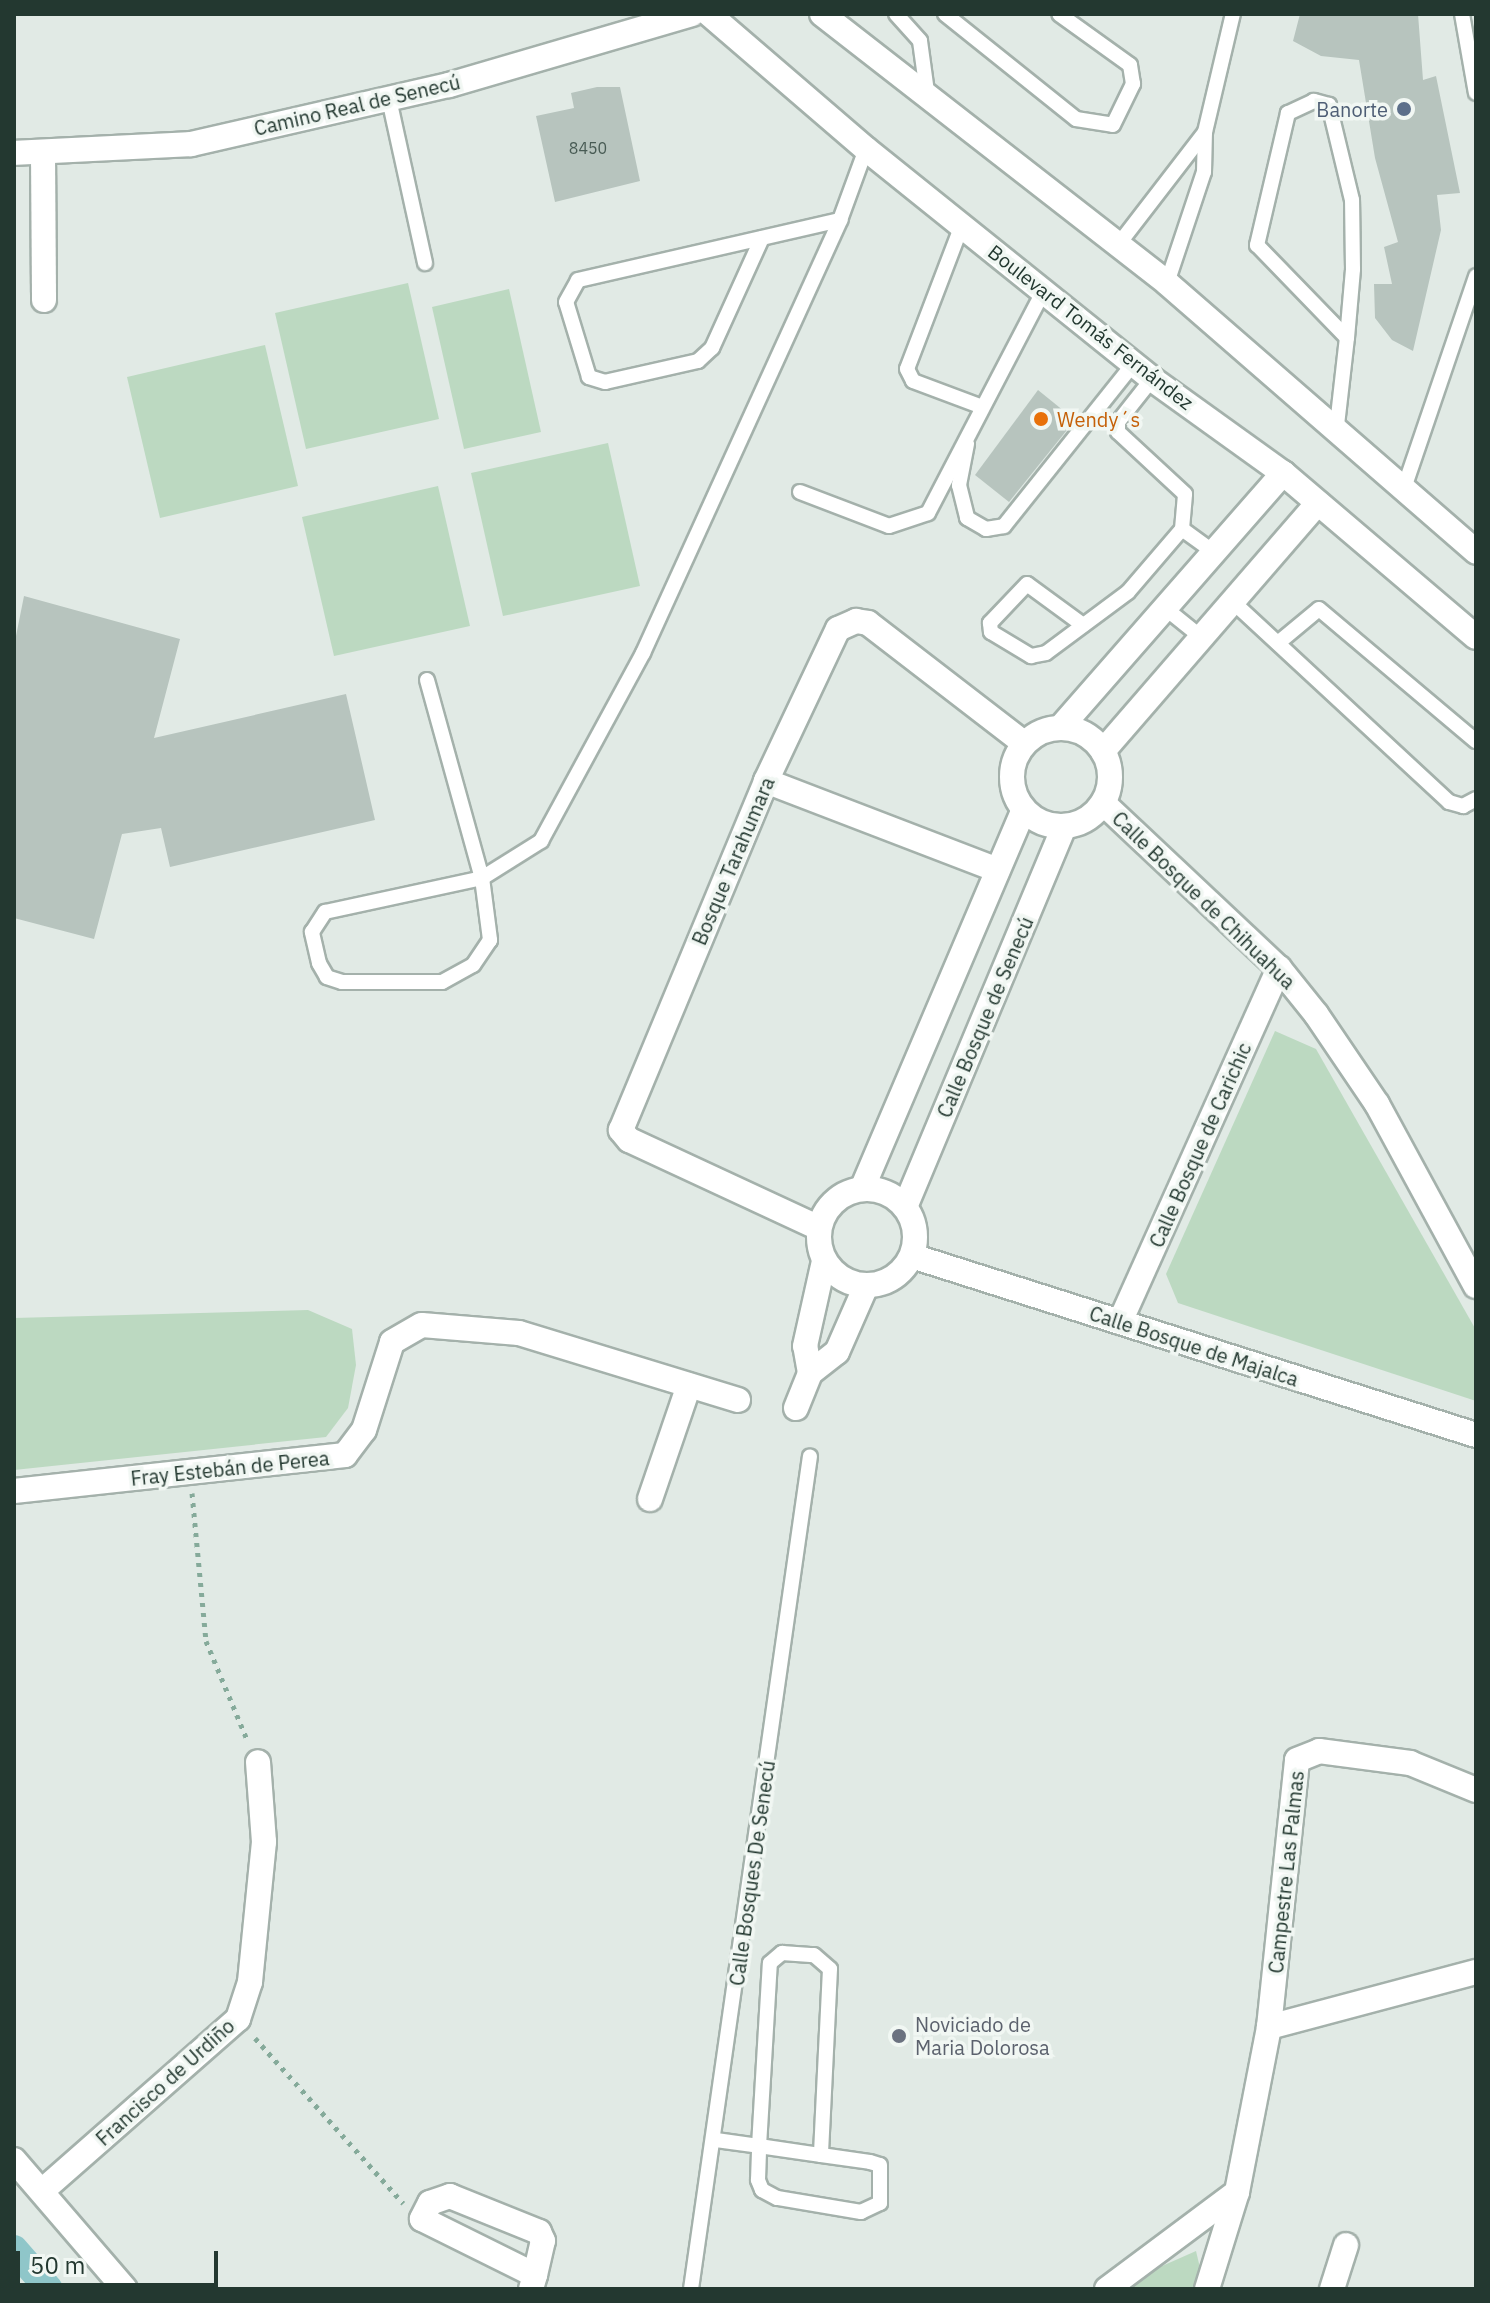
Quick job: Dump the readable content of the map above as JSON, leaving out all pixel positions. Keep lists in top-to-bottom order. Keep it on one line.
{"streets":{"street":["Camino Real de Senecú","Boulevard Tomás Fernández","Bosque Tarahumara","Calle Bosque de Chihuahua","Calle Bosque de Senecú","Calle Bosque de Carichic","Calle Bosque de Majalca","Fray Estebán de Perea","Campestre Las Palmas","Francisco de Urdiño"],"lane":["Calle Bosques De Senecú"]},"crossings":[["Bosque Tarahumara","Calle Bosque de Chihuahua"],["Bosque Tarahumara","Calle Bosque de Senecú"],["Bosque Tarahumara","Calle Bosque de Majalca"],["Calle Bosque de Chihuahua","Calle Bosque de Senecú"],["Calle Bosque de Chihuahua","Calle Bosque de Carichic"],["Calle Bosque de Senecú","Calle Bosque de Majalca"],["Calle Bosque de Carichic","Calle Bosque de Majalca"]],"places":["Banorte","Wendy´s","Noviciado de Maria Dolorosa"],"house_numbers":["8450"],"scale_bar":"50 m"}
